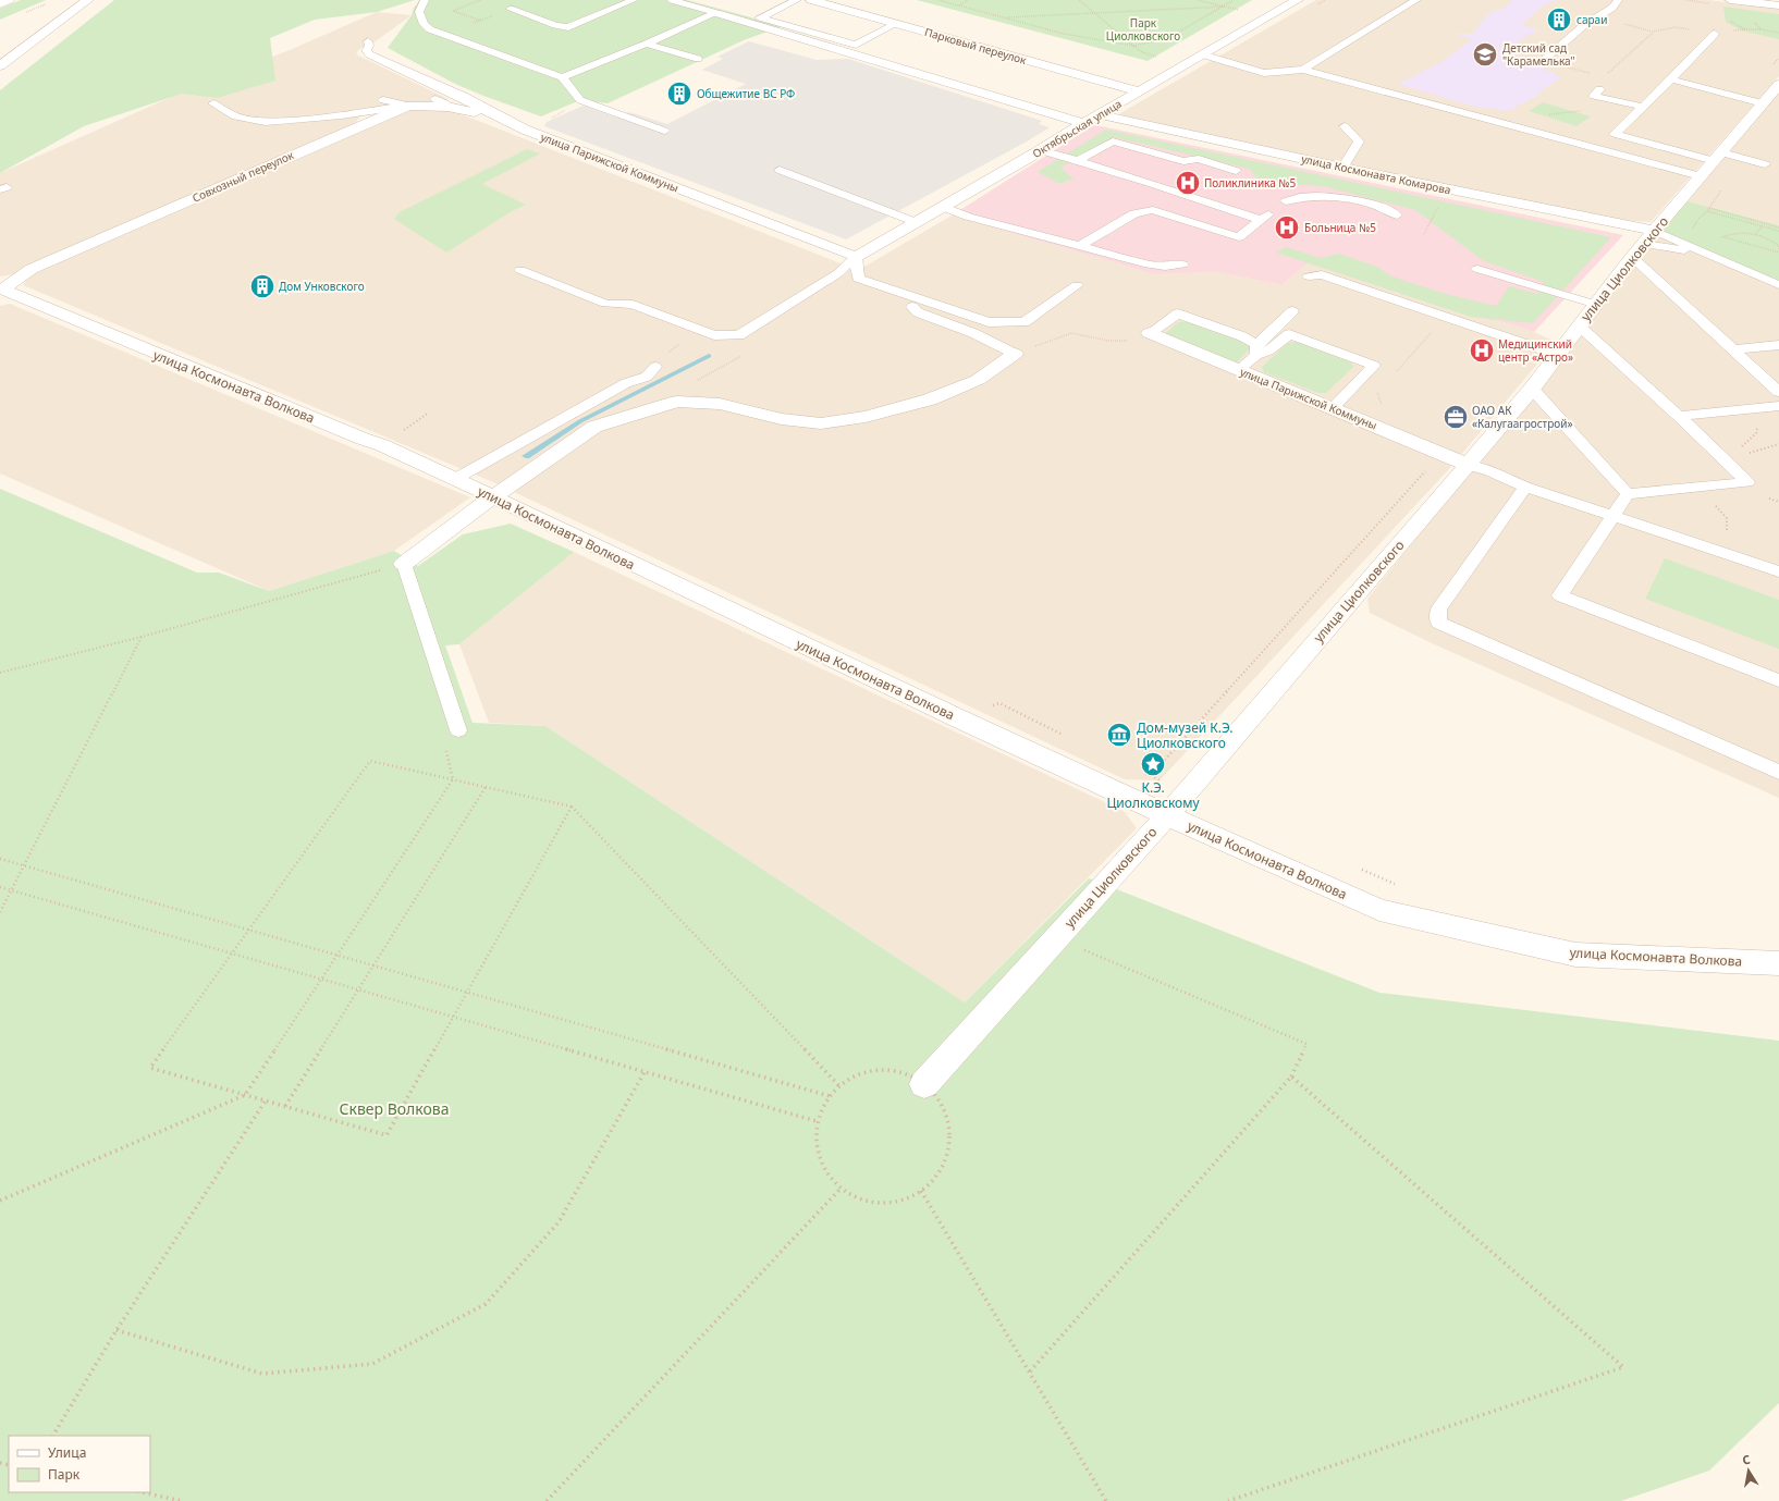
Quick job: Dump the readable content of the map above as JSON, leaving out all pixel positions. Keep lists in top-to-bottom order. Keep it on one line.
{"streets":{"street":["Парковый переулок","Октябрьская улица","улица Парижской Коммуны","улица Космонавта Комарова","Совхозный переулок","улица Циолковского","улица Космонавта Волкова"]},"crossings":[["Парковый переулок","Октябрьская улица"],["Октябрьская улица","улица Парижской Коммуны"],["Октябрьская улица","улица Космонавта Комарова"],["улица Парижской Коммуны","Совхозный переулок"],["улица Парижской Коммуны","улица Циолковского"],["улица Космонавта Комарова","улица Циолковского"],["Совхозный переулок","улица Космонавта Волкова"],["улица Циолковского","улица Космонавта Волкова"]],"parks":["Парк Циолковского","Сквер Волкова"],"places":{"building":["сараи","Общежитие ВС РФ","Дом Унковского"],"school or university":["Детский сад \"Карамелька\""],"hospital":["Поликлиника №5","Больница №5","Медицинский центр «Астро»"],"office":["ОАО АК «Калугаагрострой»"],"museum":["Дом-музей К.Э. Циолковского"],"place":["К.Э. Циолковскому"]},"legend":["Улица","Парк"],"north":"top"}
